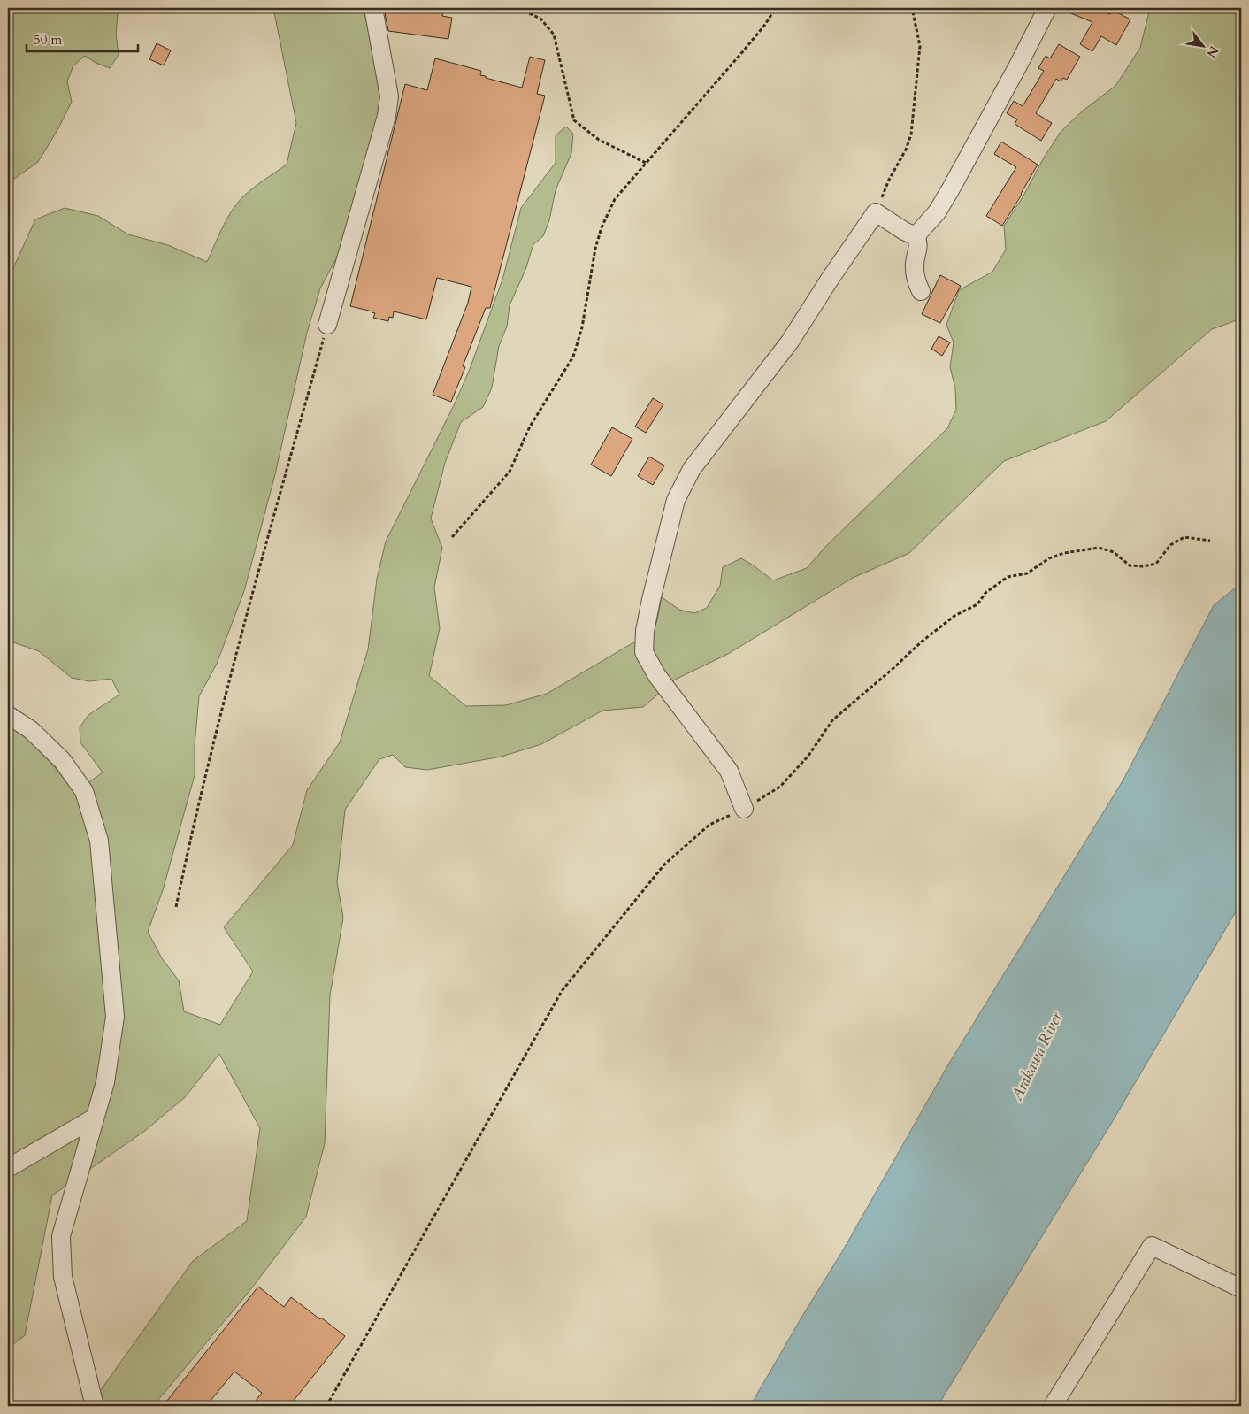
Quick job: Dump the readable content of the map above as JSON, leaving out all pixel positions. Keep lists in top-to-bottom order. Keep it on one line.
{"water":["Arakawa River"],"scale_bar":"50 m","north":"bottom right"}
